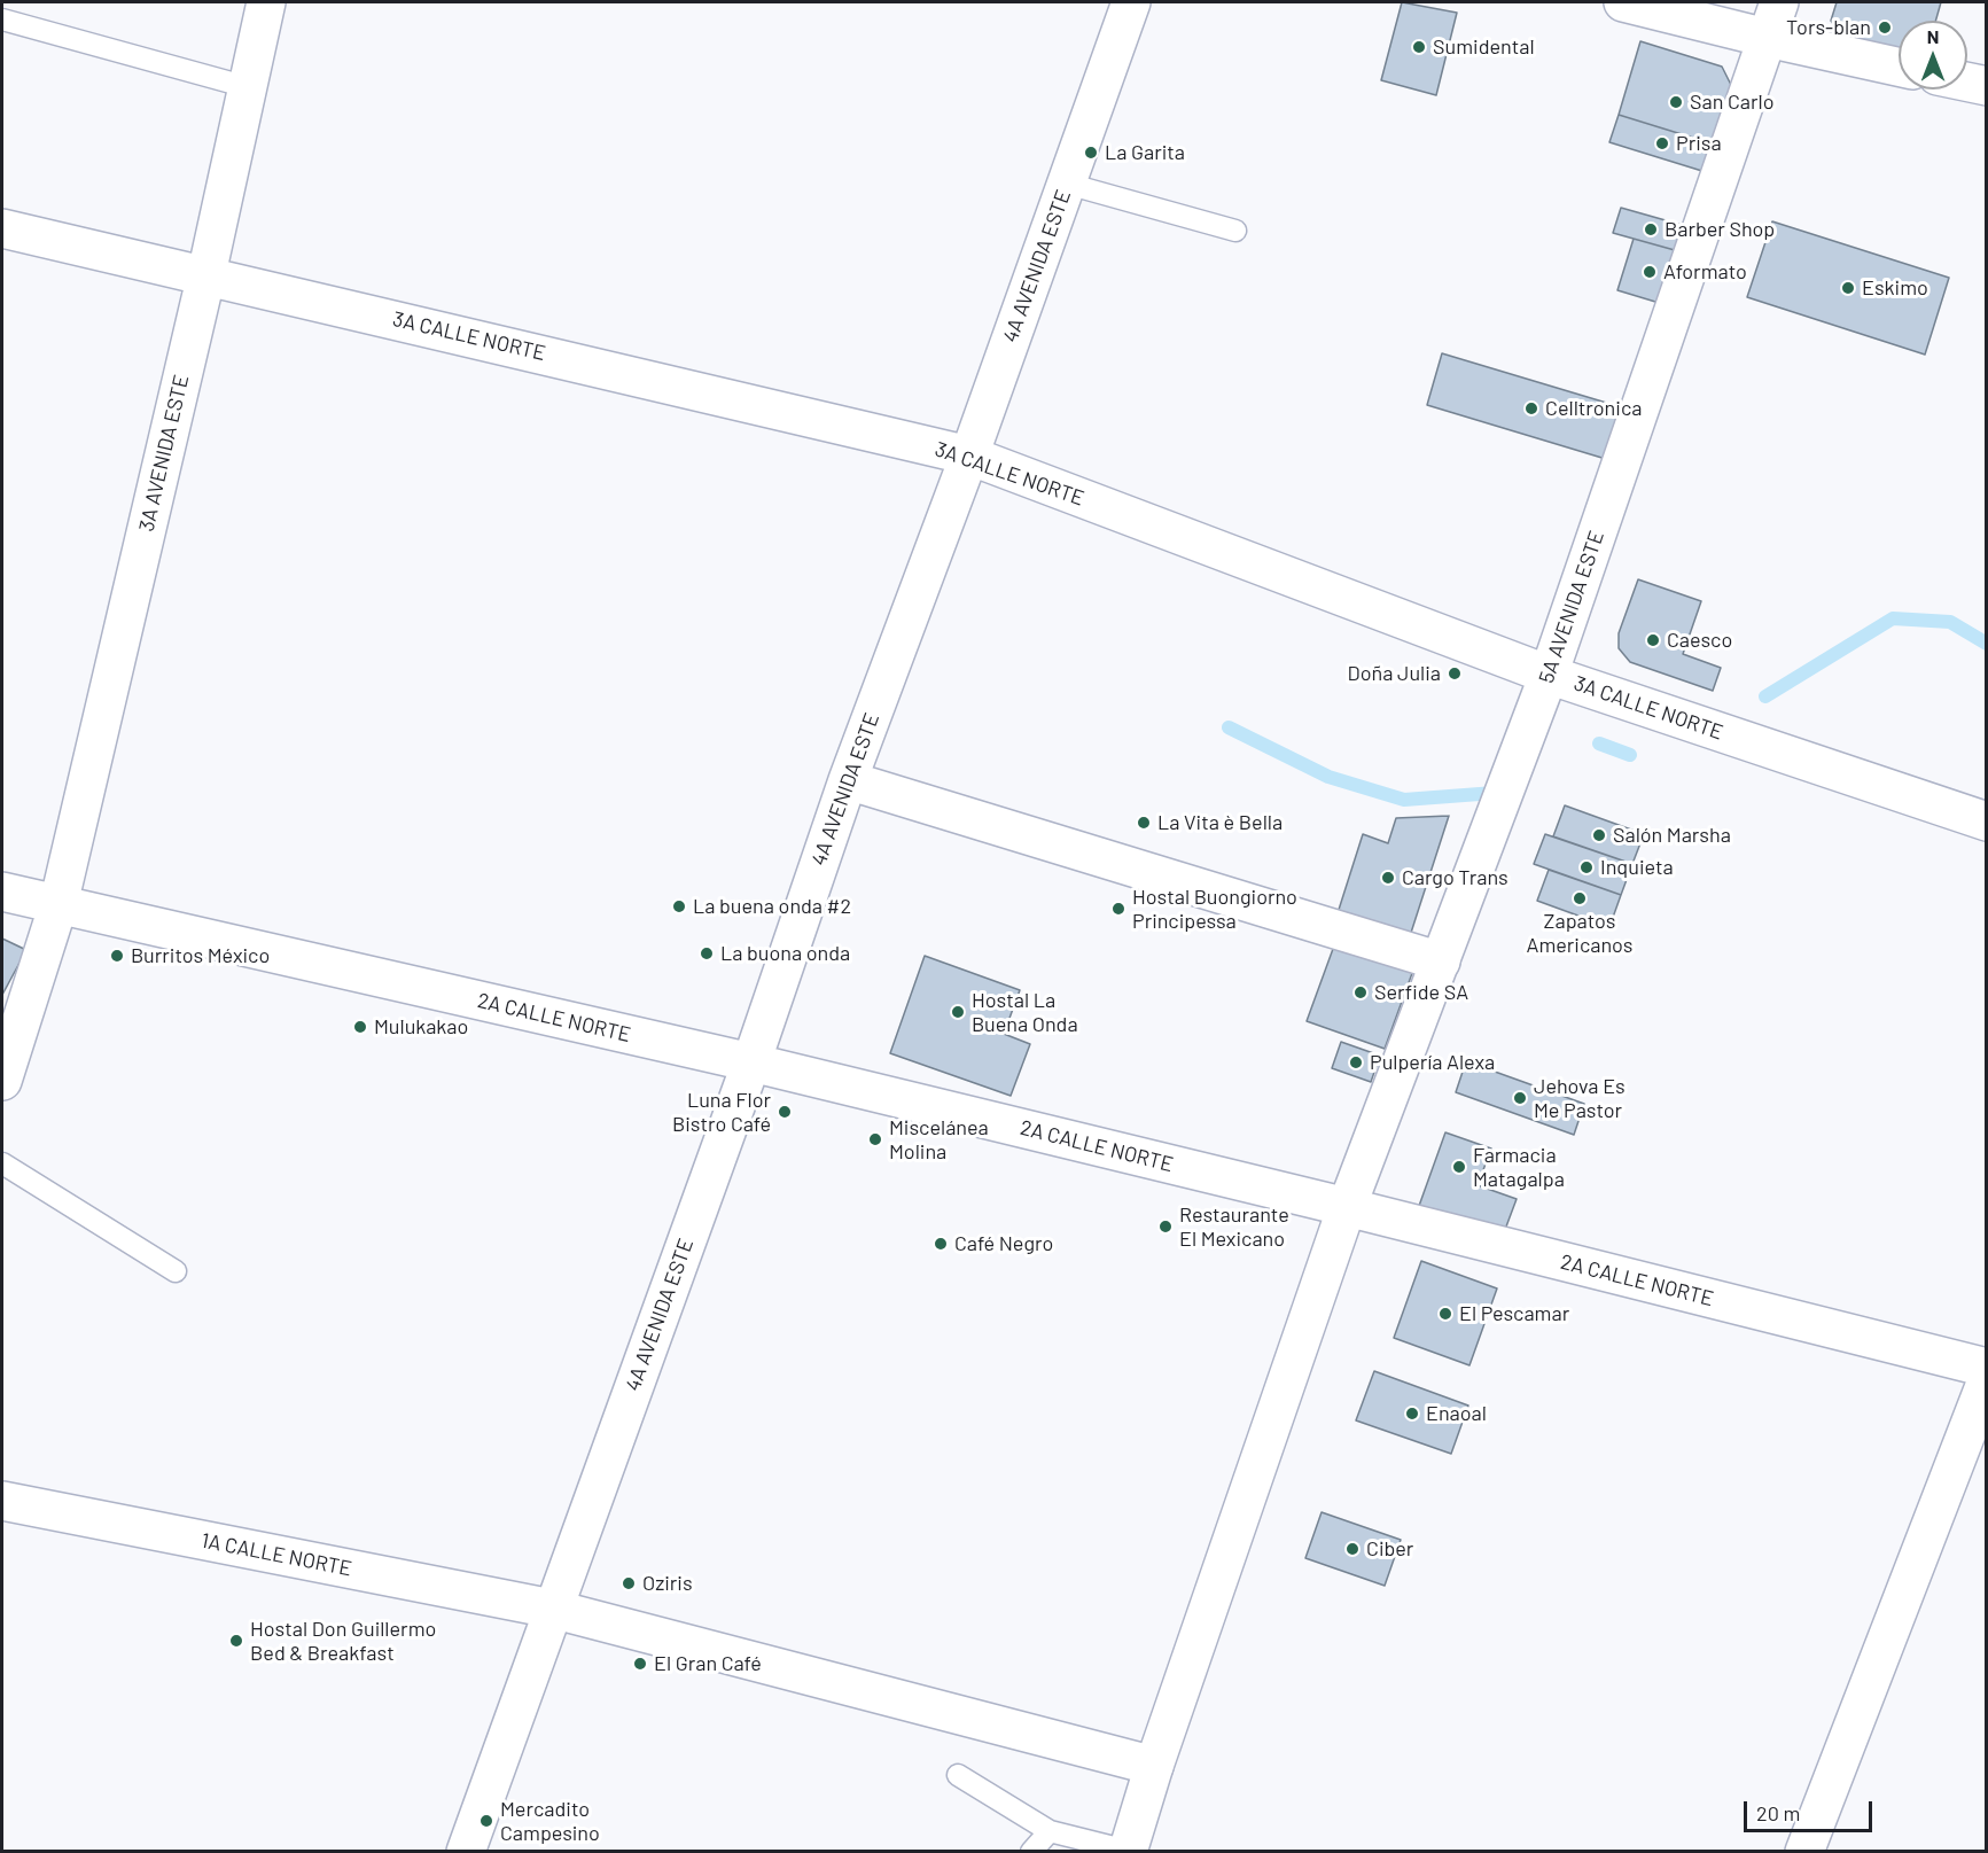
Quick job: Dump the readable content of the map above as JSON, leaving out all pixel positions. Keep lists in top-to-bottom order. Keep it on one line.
{"streets":{"street":["4A AVENIDA ESTE","3A CALLE NORTE","3A AVENIDA ESTE","5A AVENIDA ESTE","2A CALLE NORTE","1A CALLE NORTE"]},"crossings":[["4A AVENIDA ESTE","3A CALLE NORTE"],["4A AVENIDA ESTE","2A CALLE NORTE"],["4A AVENIDA ESTE","1A CALLE NORTE"],["3A CALLE NORTE","3A AVENIDA ESTE"],["3A CALLE NORTE","5A AVENIDA ESTE"],["3A AVENIDA ESTE","2A CALLE NORTE"],["5A AVENIDA ESTE","2A CALLE NORTE"],["5A AVENIDA ESTE","1A CALLE NORTE"]],"places":["Tors-blan","Sumidental","San Carlo","Prisa","La Garita","Barber Shop","Aformato","Eskimo","Celltronica","Caesco","Doña Julia","La Vita è Bella","Salón Marsha","Inquieta","Cargo Trans","Zapatos Americanos","La buena onda #2","Hostal Buongiorno Principessa","La buona onda","Burritos México","Serfide SA","Hostal La Buena Onda","Mulukakao","Pulpería Alexa","Jehova Es Me Pastor","Luna Flor Bistro Café","Miscelánea Molina","Farmacia Matagalpa","Restaurante El Mexicano","Café Negro","El Pescamar","Enaoal","Ciber","Oziris","Hostal Don Guillermo Bed & Breakfast","El Gran Café","Mercadito Campesino"],"scale_bar":"20 m","north":"top"}
